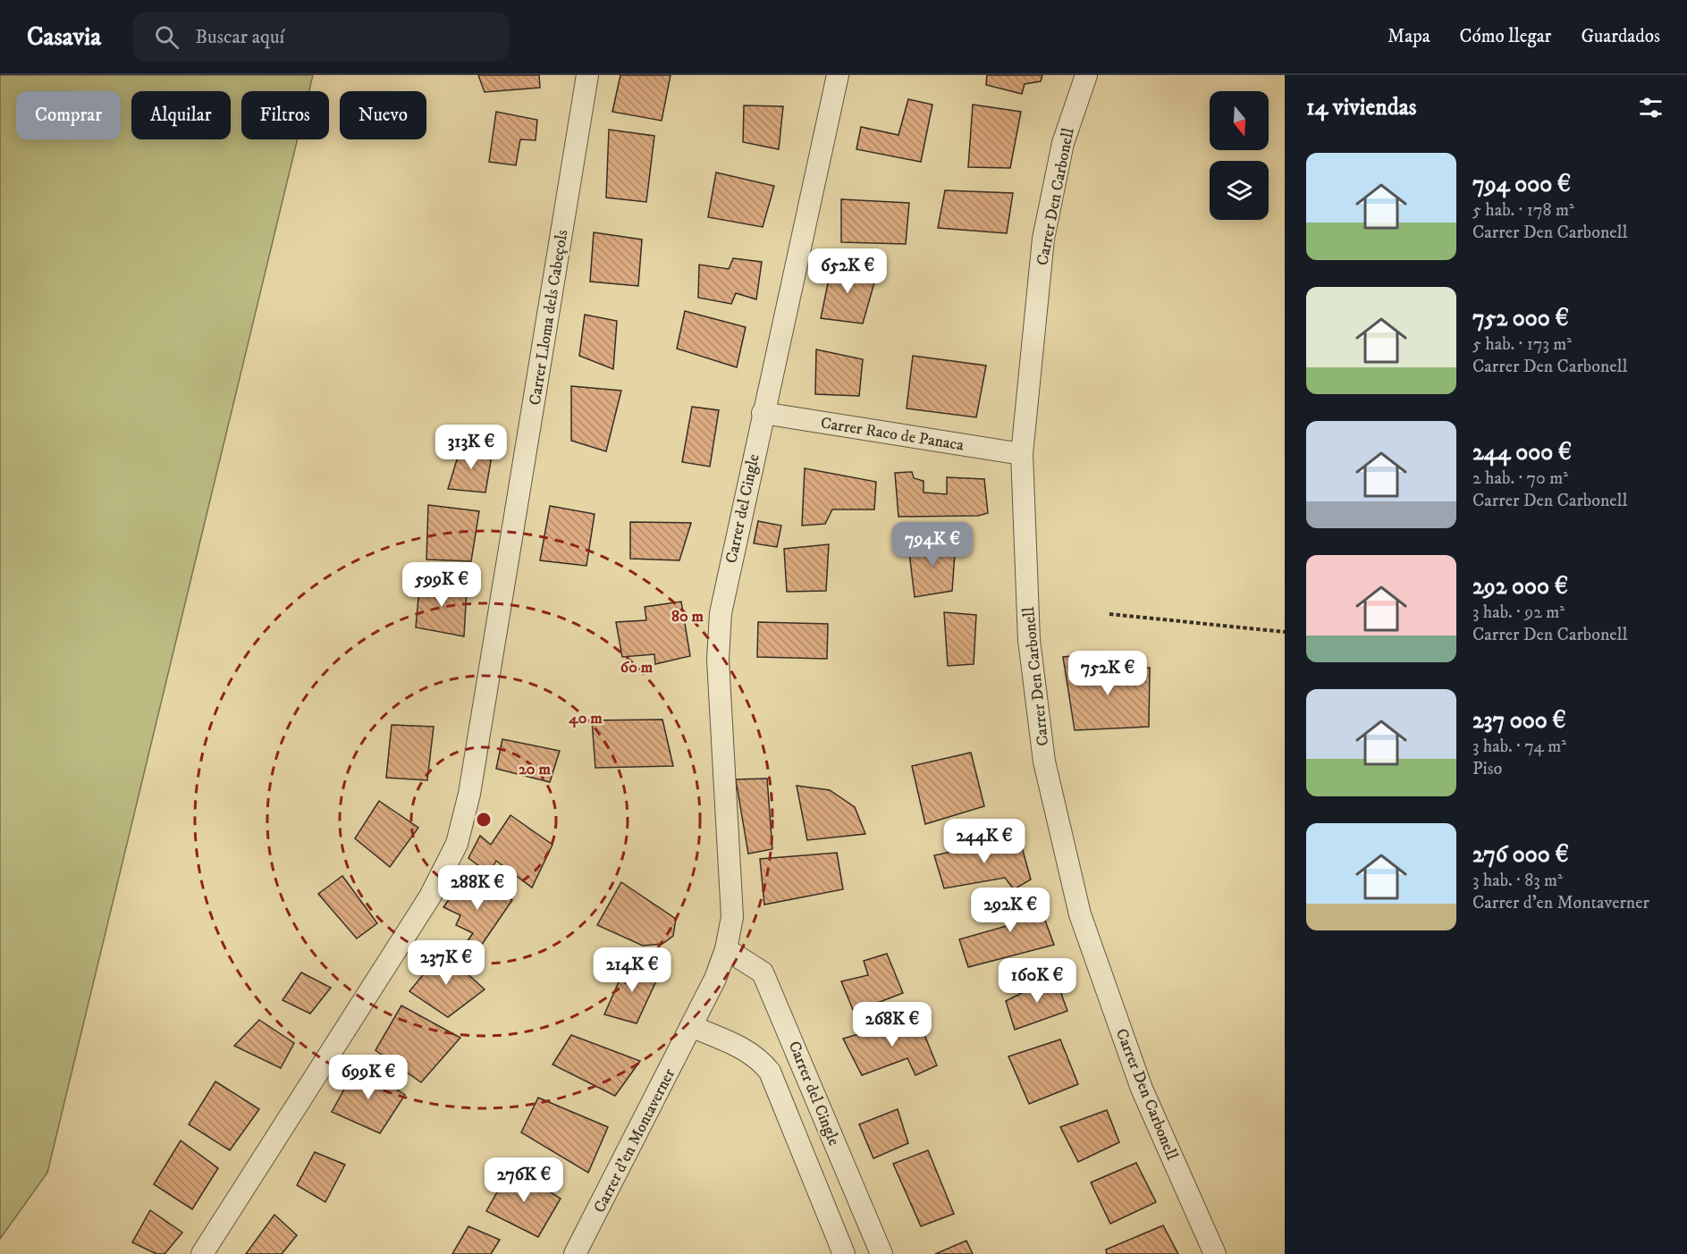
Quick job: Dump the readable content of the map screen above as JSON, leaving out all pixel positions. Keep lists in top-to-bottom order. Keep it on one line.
{"streets":{"street":["Carrer Den Carbonell","Carrer Lloma dels Cabeçols","Carrer Raco de Panaca","Carrer del Cingle","Carrer d'en Montaverner"]},"crossings":[["Carrer Den Carbonell","Carrer Raco de Panaca"],["Carrer Raco de Panaca","Carrer del Cingle"],["Carrer del Cingle","Carrer d'en Montaverner"]],"north":"bottom","page":{"header":"Casavia","search":"Buscar aquí","nav":["Mapa","Cómo llegar","Guardados"],"heading":"14 viviendas","chip":["Comprar","Alquilar","Filtros","Nuevo"],"list":[{"name":"794 000 €","note":"5 hab. · 178 m² · Carrer Den Carbonell"},{"name":"752 000 €","note":"5 hab. · 173 m² · Carrer Den Carbonell"},{"name":"244 000 €","note":"2 hab. · 70 m² · Carrer Den Carbonell"},{"name":"292 000 €","note":"3 hab. · 92 m² · Carrer Den Carbonell"},{"name":"237 000 €","note":"3 hab. · 74 m² · Piso"},{"name":"276 000 €","note":"3 hab. · 83 m² · Carrer d'en Montaverner"}],"price":["652K €","313K €","794K €","599K €","752K €","244K €","288K €","292K €","237K €","214K €","160K €","268K €","699K €","276K €"]},"rings":["80 m","60 m","40 m","20 m"]}
